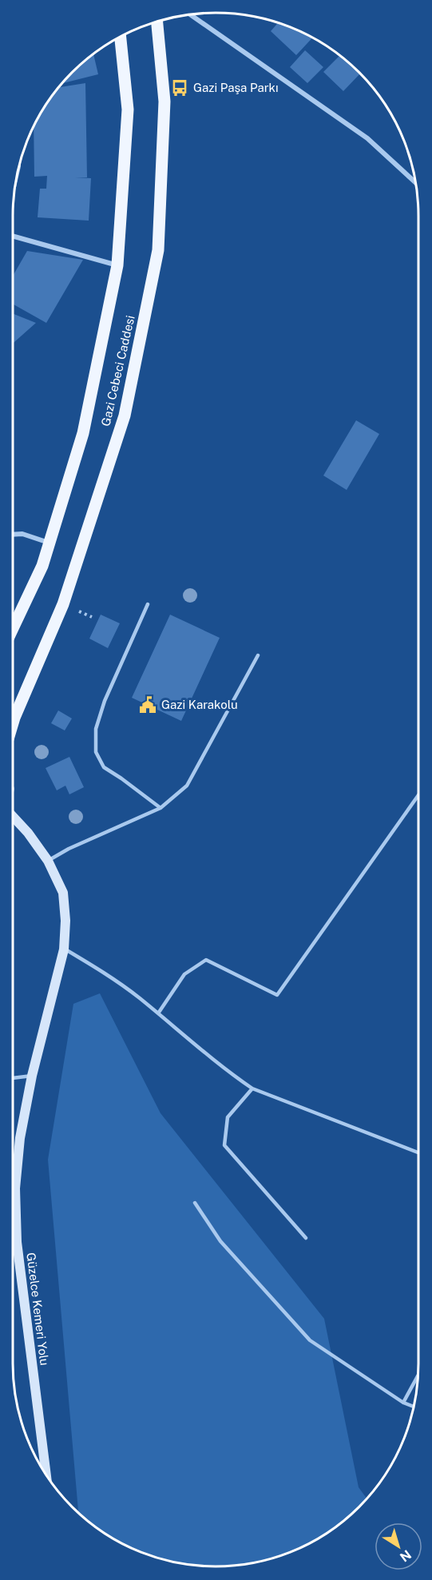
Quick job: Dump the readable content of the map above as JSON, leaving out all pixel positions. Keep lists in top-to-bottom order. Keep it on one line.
{"streets":{"main road":["Gazi Cebeci Caddesi","Güzelce Kemeri Yolu"]},"places":{"bus stop":["Gazi Paşa Parkı"],"public building":["Gazi Karakolu"]},"north":"bottom right"}
